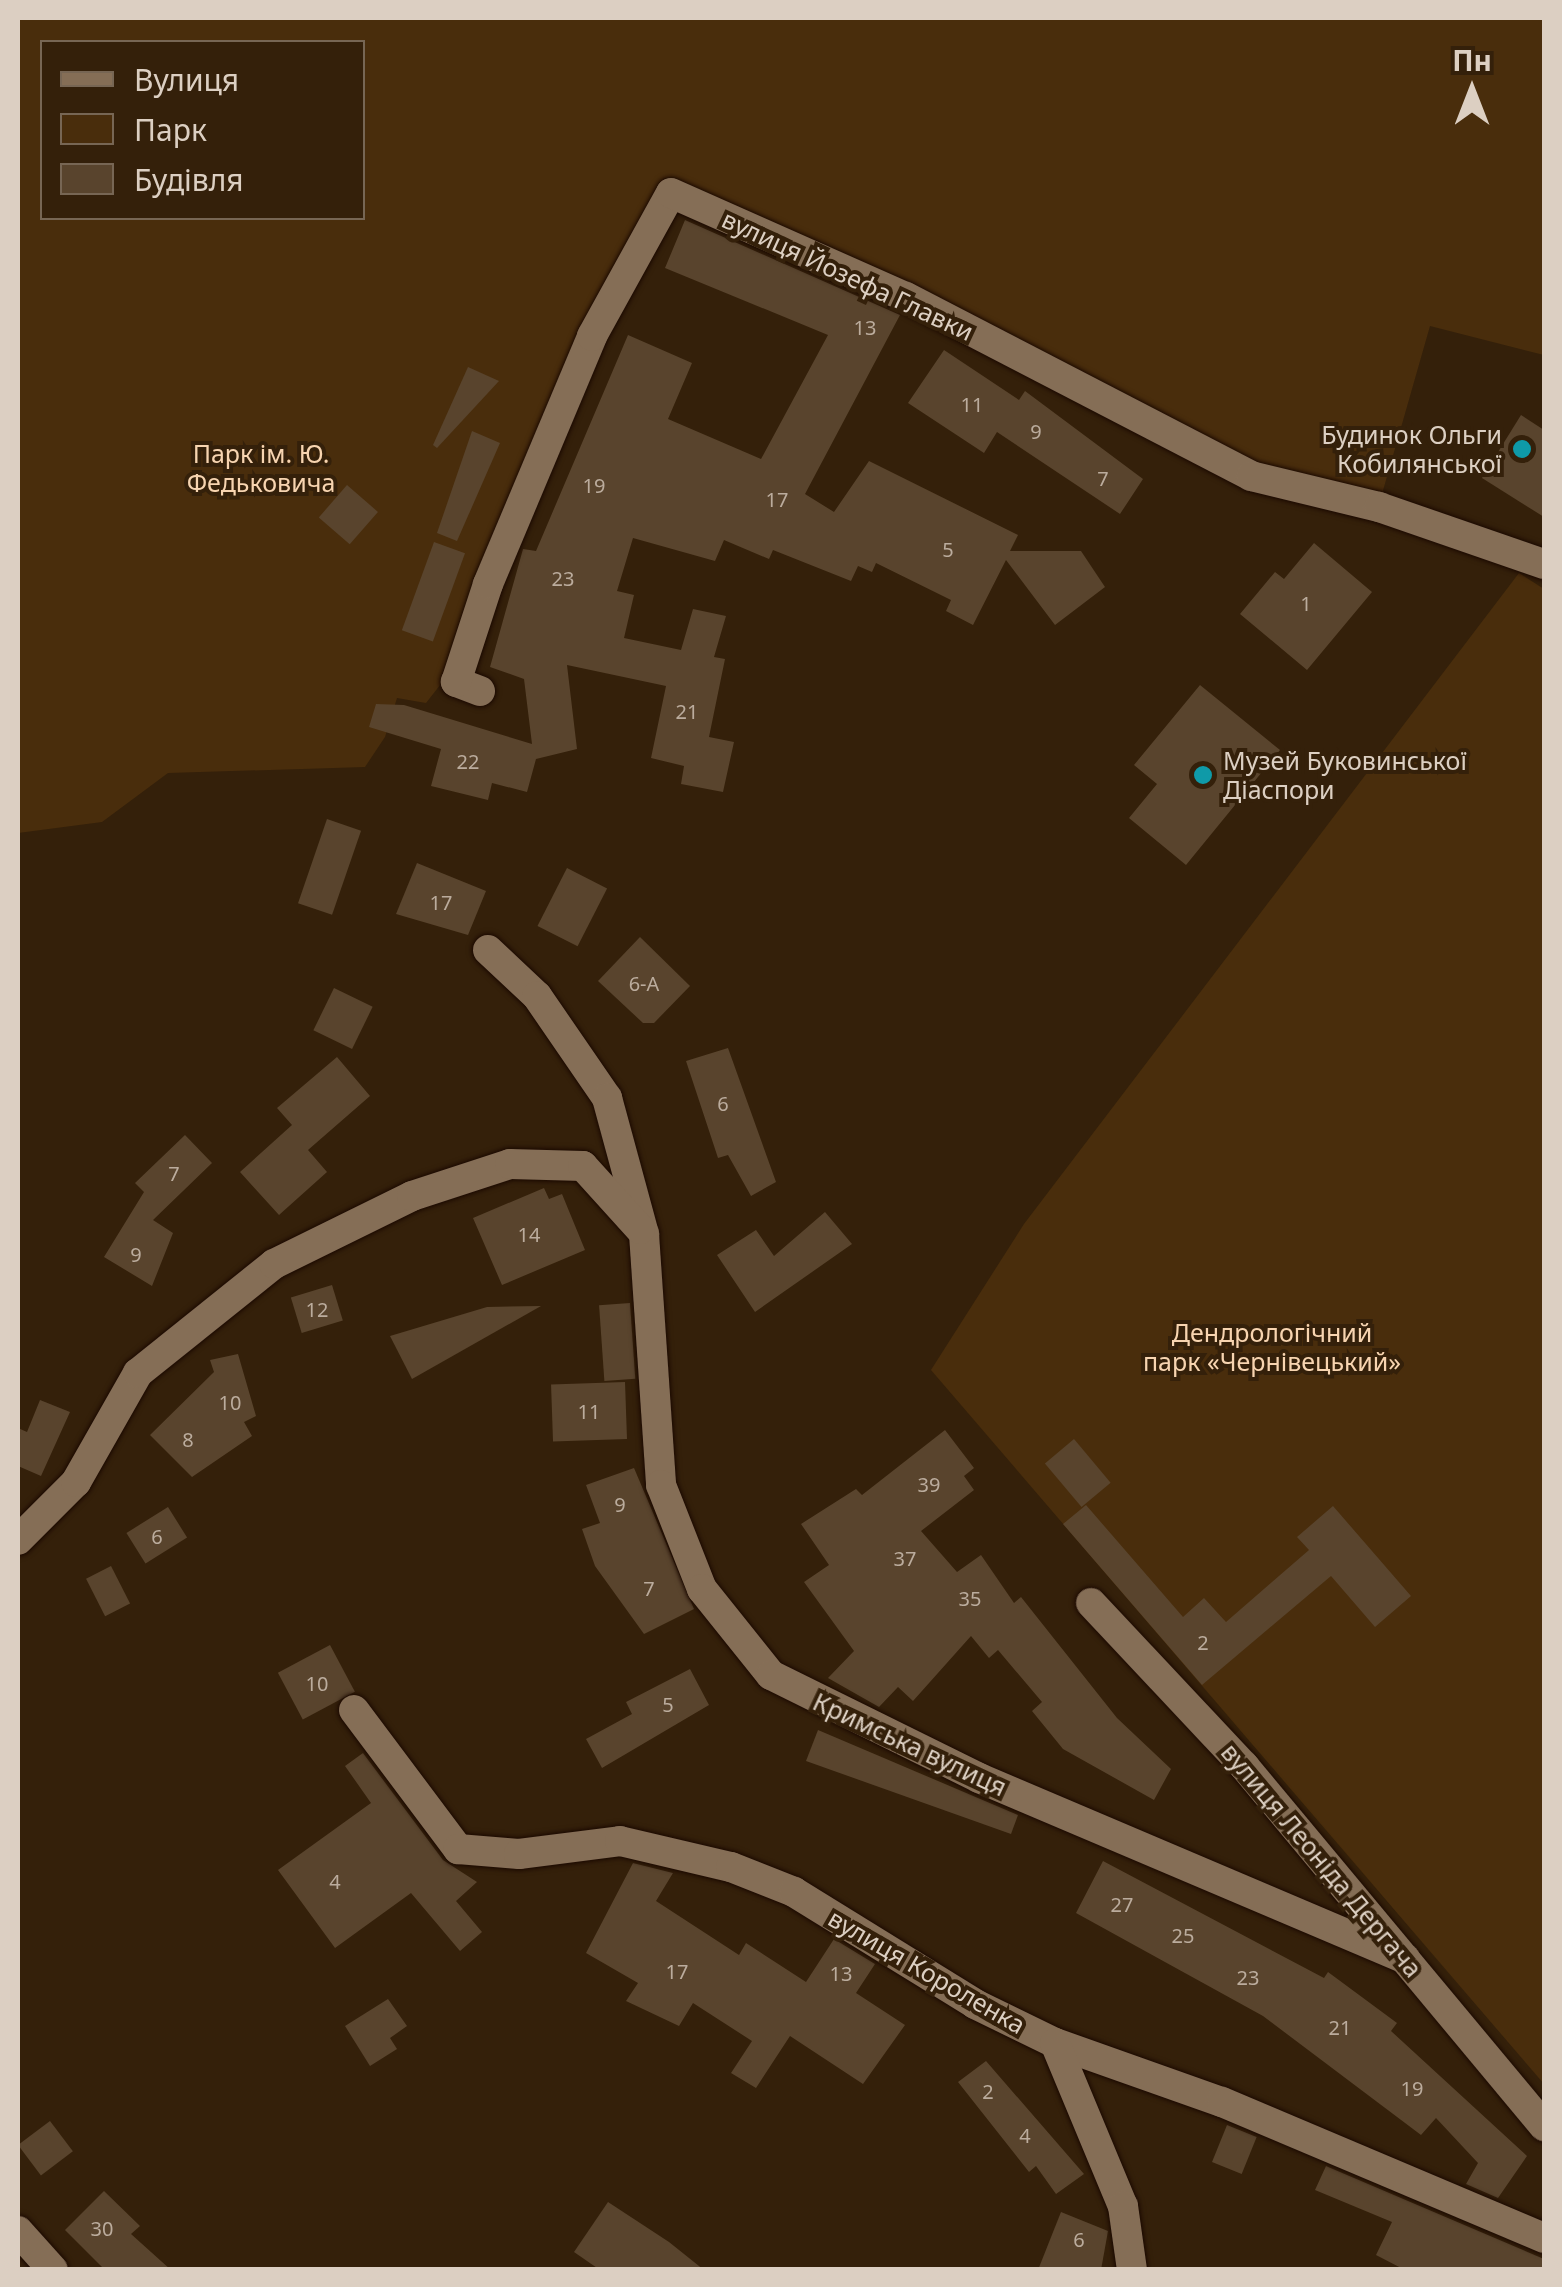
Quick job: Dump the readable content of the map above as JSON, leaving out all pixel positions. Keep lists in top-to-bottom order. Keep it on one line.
{"streets":{"street":["вулиця Йозефа Главки","Кримська вулиця","вулиця Леоніда Дергача","вулиця Короленка"]},"crossings":[["Кримська вулиця","вулиця Леоніда Дергача"]],"parks":["Парк ім. Ю. Федьковича","Дендрологічний парк «Чернівецький»"],"places":["Будинок Ольги Кобилянської","Музей Буковинської Діаспори"],"house_numbers":["13","11","9","7","19","17","5","23","1","21","22","17","6-А","6","7","14","9","12","10","11","8","39","9","6","37","7","35","2","10","5","4","27","25","17","13","23","21","19","2","4","30","6"],"legend":["Вулиця","Парк","Будівля"],"north":"top"}
